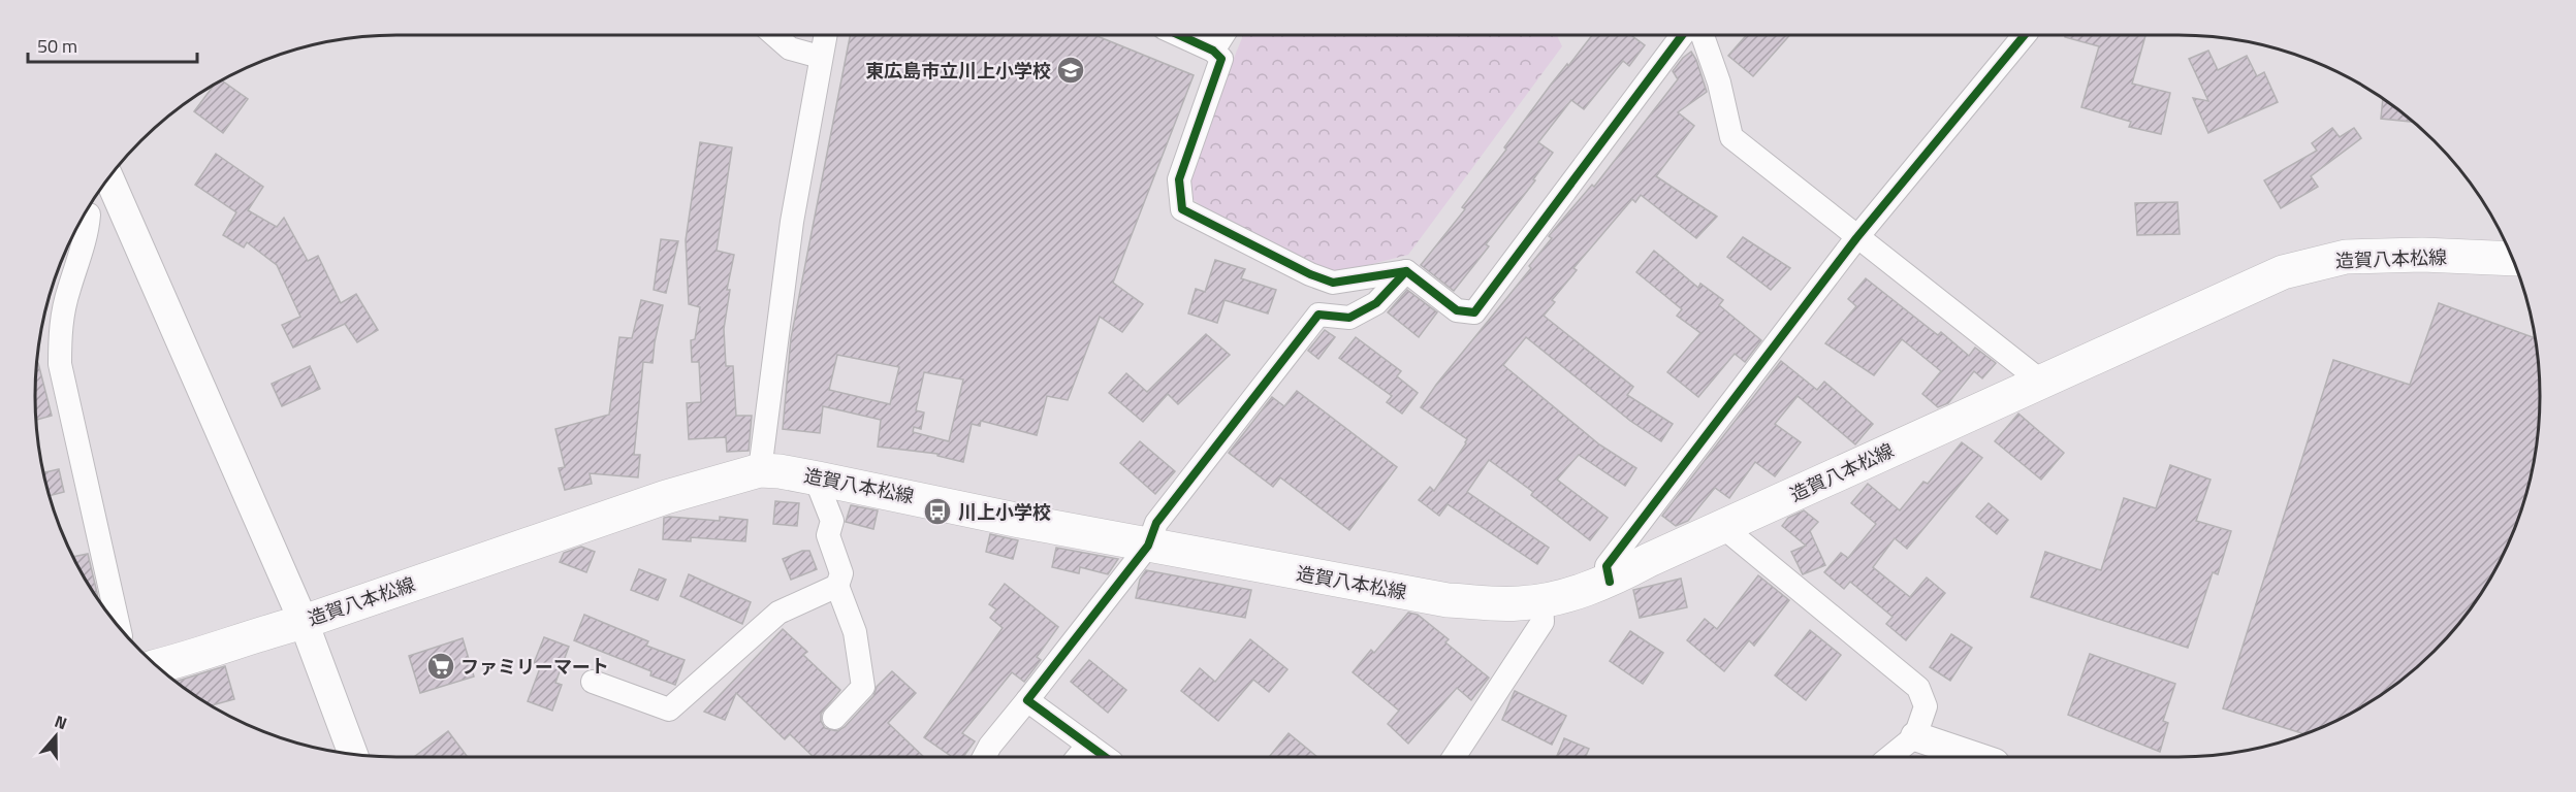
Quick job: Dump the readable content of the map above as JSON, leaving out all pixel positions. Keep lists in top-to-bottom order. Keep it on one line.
{"streets":{"main road":["造賀八本松線"]},"places":{"school or university":["東広島市立川上小学校"],"bus stop":["川上小学校"],"supermarket":["ファミリーマート"]},"scale_bar":"50 m","north":"top"}
